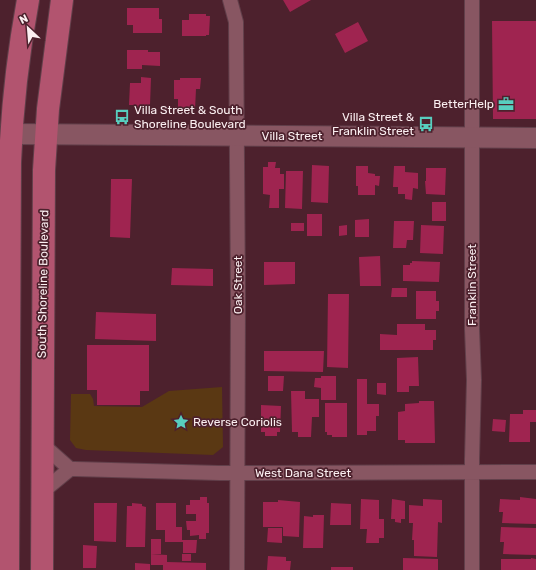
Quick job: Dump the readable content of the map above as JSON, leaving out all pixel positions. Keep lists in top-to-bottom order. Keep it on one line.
{"streets":{"main road":["Villa Street","South Shoreline Boulevard"],"street":["Oak Street","Franklin Street","West Dana Street"]},"crossings":[["Villa Street","South Shoreline Boulevard"],["Villa Street","Oak Street"],["Villa Street","Franklin Street"],["Oak Street","West Dana Street"],["Franklin Street","West Dana Street"]],"places":{"office":["BetterHelp"],"bus stop":["Villa Street & South Shoreline Boulevard","Villa Street & Franklin Street"],"place":["Reverse Coriolis"]},"north":"top left"}
